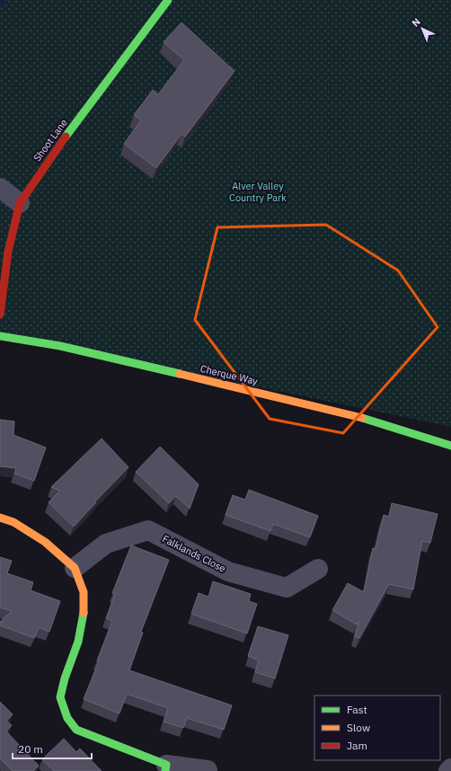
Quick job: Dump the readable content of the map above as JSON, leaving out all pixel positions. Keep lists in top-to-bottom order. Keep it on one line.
{"streets":{"street":["Shoot Lane","Cherque Way","Falklands Close"]},"parks":["Alver Valley Country Park"],"legend":["Fast","Slow","Jam"],"scale_bar":"20 m","north":"top left"}
